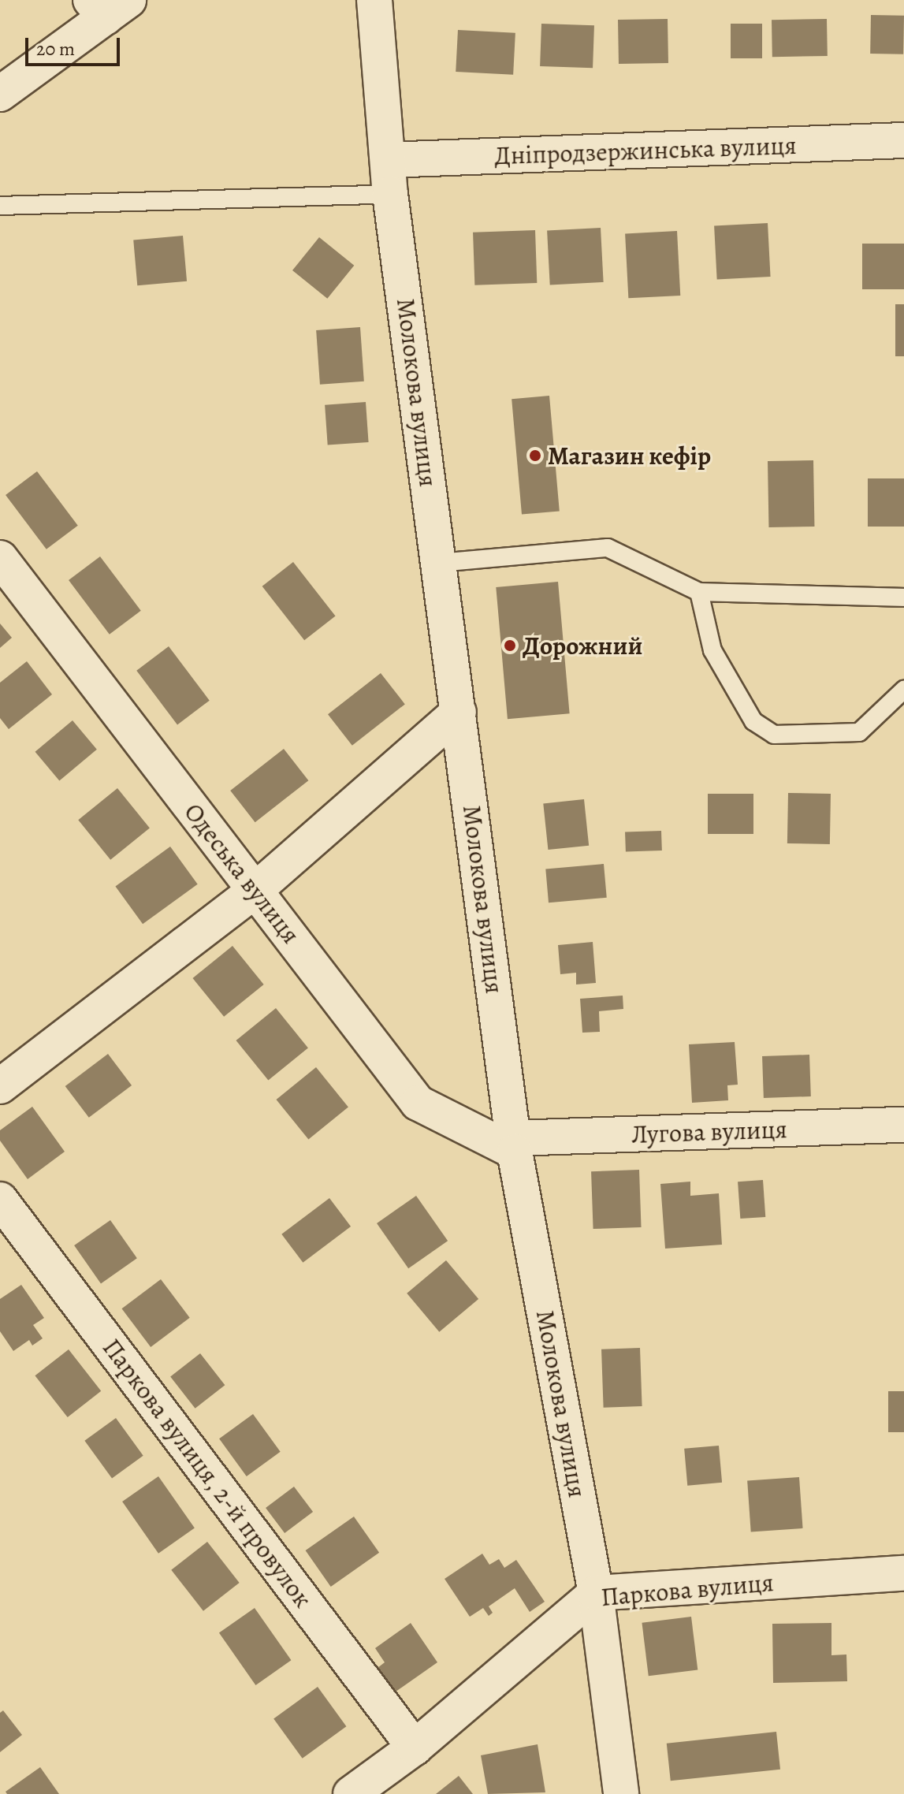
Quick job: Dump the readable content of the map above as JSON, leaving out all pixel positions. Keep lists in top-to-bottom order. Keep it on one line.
{"streets":{"street":["Дніпродзержинська вулиця","Молокова вулиця","Одеська вулиця","Лугова вулиця","Паркова вулиця, 2-й провулок","Паркова вулиця"]},"crossings":[["Дніпродзержинська вулиця","Молокова вулиця"],["Молокова вулиця","Одеська вулиця"],["Молокова вулиця","Лугова вулиця"],["Молокова вулиця","Паркова вулиця"],["Одеська вулиця","Лугова вулиця"],["Паркова вулиця, 2-й провулок","Паркова вулиця"]],"places":["Магазин кефір","Дорожний"],"scale_bar":"20 m"}
